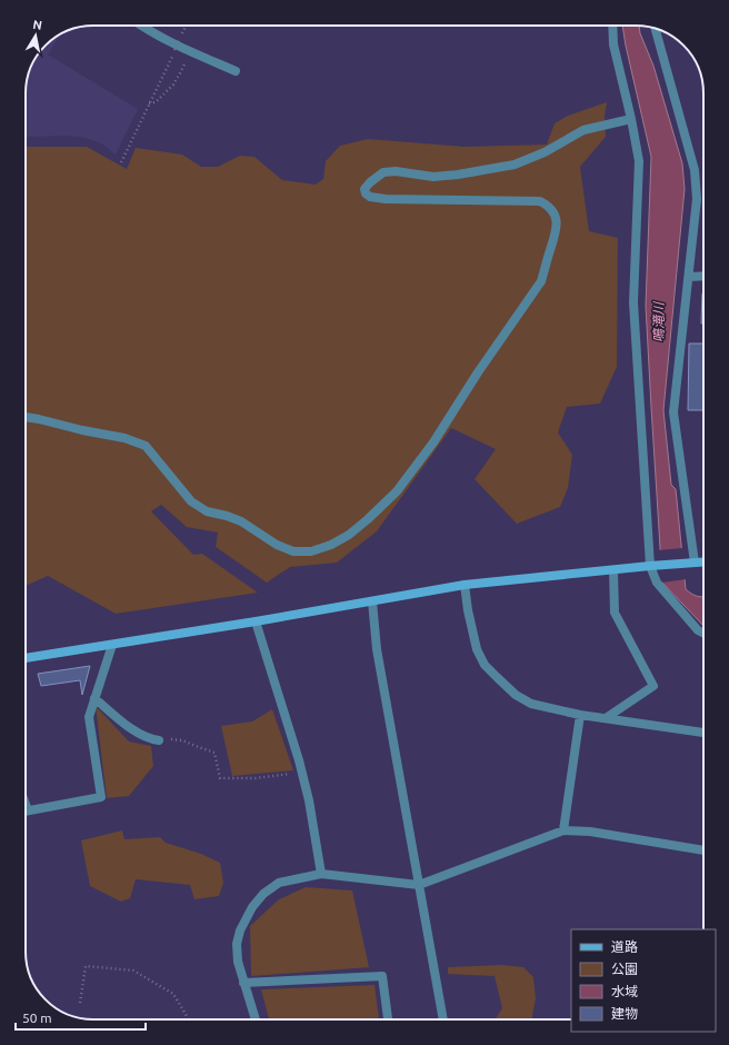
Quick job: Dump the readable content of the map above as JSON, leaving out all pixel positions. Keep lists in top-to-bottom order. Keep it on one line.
{"water":["鳴滝川"],"legend":["道路","公園","水域","建物"],"scale_bar":"50 m","north":"top"}
